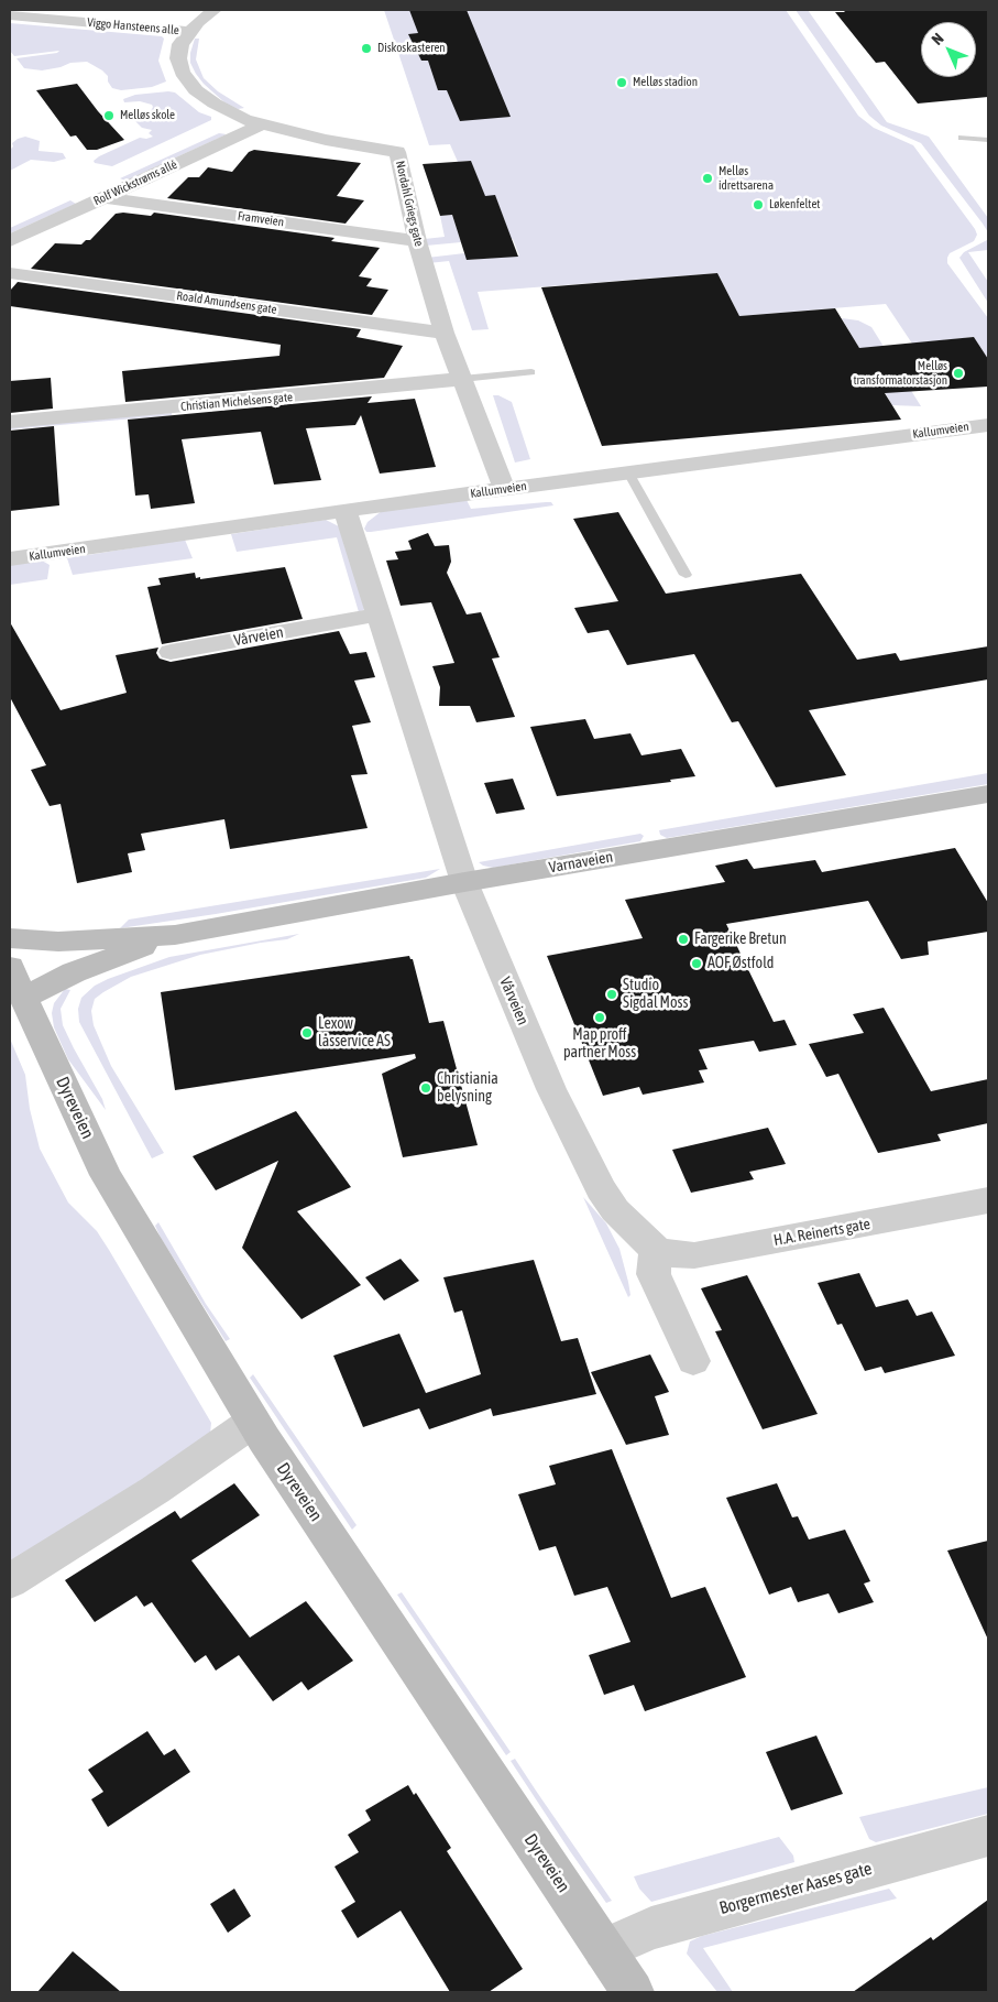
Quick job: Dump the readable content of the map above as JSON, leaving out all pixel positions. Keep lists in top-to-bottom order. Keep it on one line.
{"streets":{"street":["Viggo Hansteens alle","Rolf Wickstrøms allé","Nordahl Griegs gate","Framveien","Roald Amundsens gate","Christian Michelsens gate","Kallumveien","Vårveien","Varnaveien","Dyreveien","H.A. Reinerts gate","Borgermester Aases gate"]},"crossings":[["Viggo Hansteens alle","Nordahl Griegs gate"],["Rolf Wickstrøms allé","Nordahl Griegs gate"],["Rolf Wickstrøms allé","Framveien"],["Nordahl Griegs gate","Framveien"],["Nordahl Griegs gate","Roald Amundsens gate"],["Nordahl Griegs gate","Christian Michelsens gate"],["Nordahl Griegs gate","Kallumveien"],["Kallumveien","Vårveien"],["Vårveien","Varnaveien"],["Vårveien","H.A. Reinerts gate"],["Dyreveien","Borgermester Aases gate"]],"places":["Diskoskasteren","Melløs stadion","Melløs skole","Melløs idrettsarena","Løkenfeltet","Melløs transformatorstasjon","Fargerike Bretun","AOF Østfold","Studio Sigdal Moss","Map proff partner Moss","Lexow låsservice AS","Christiania belysning"],"north":"top left"}
